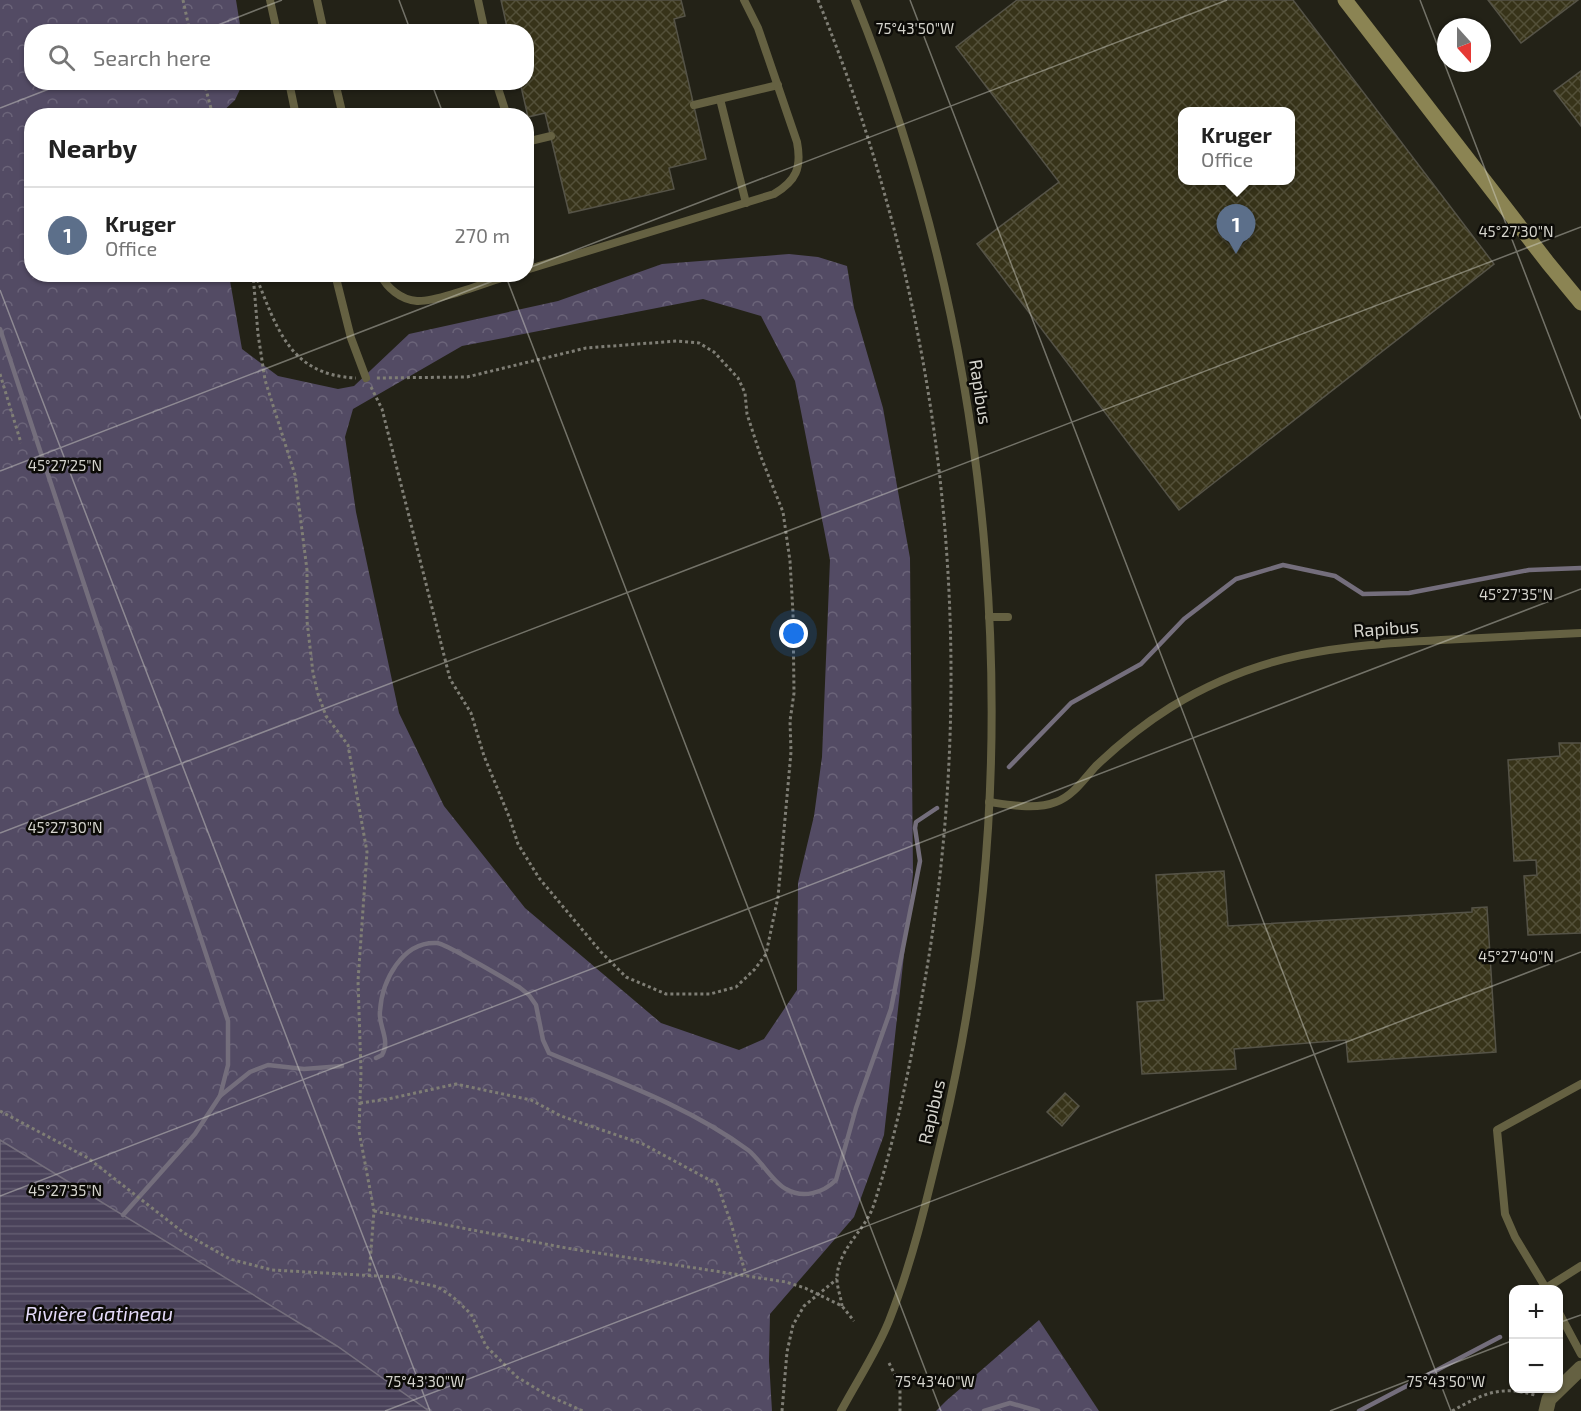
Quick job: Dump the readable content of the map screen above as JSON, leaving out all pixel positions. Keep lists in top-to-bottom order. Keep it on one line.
{"streets":{"lane":["Rapibus"]},"water":["Rivière Gatineau"],"north":"bottom","page":{"search":"Search here","popup":["Kruger","Office"],"heading":"Nearby","list":[{"mark":"1","name":"Kruger","note":"Office","value":"270 m"}],"pins":"1","map_buttons":["+","−"]},"coordinates":["75°43'50\"W","45°27'30\"N","45°27'25\"N","45°27'35\"N","45°27'40\"N","75°43'30\"W","75°43'40\"W"]}
